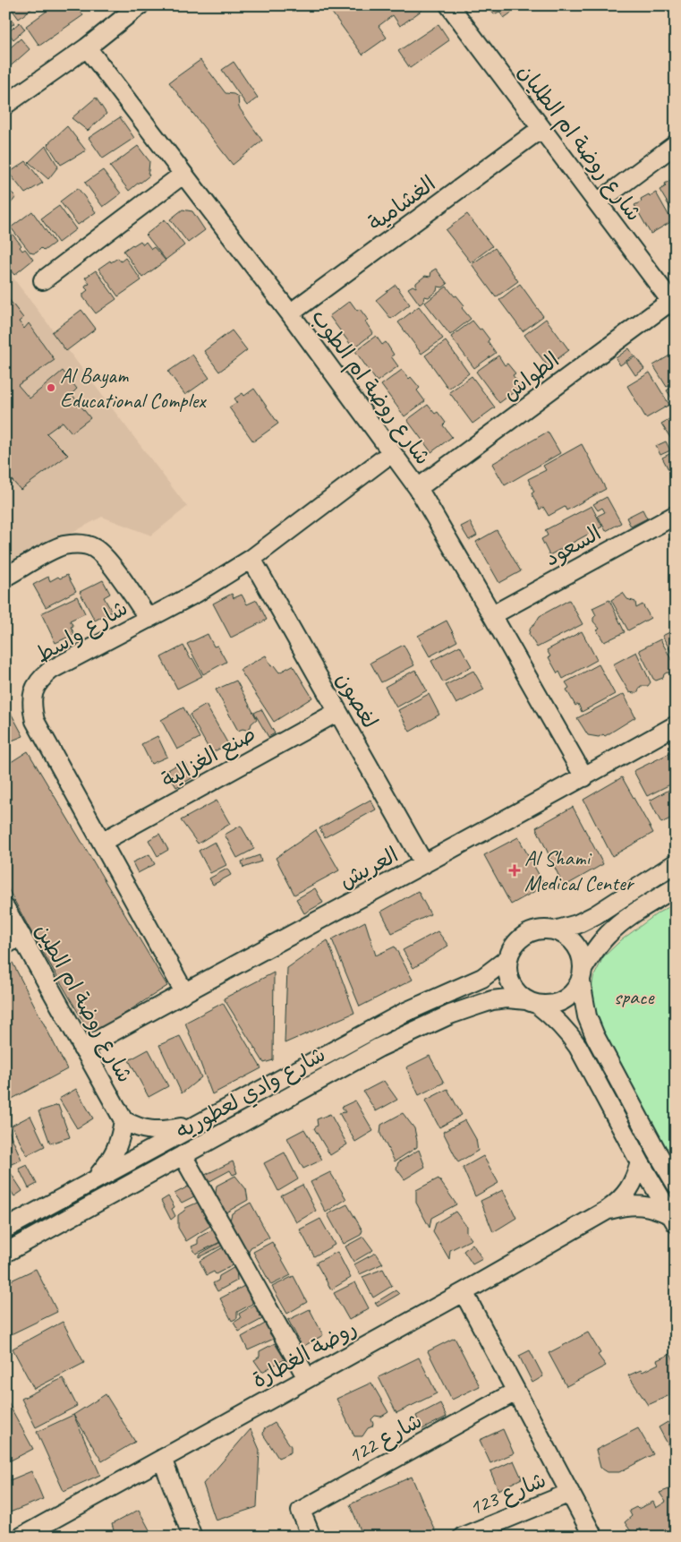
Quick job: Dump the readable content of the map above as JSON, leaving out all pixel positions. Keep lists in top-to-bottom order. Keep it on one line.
{"streets":{"street":["شارع روضة ام الطليان","الغشامية","الطواش","شارع روضة ام الطوب","السعود","شارع واسط","لغصون","صنع الغزالية","العريش","شارع روضة ام الطين","شارع وادي لعطوريه","روضة الغطارة","شارع 122","شارع 123"]},"crossings":[["شارع روضة ام الطليان","الغشامية"],["شارع روضة ام الطليان","الطواش"],["الغشامية","شارع روضة ام الطوب"],["الطواش","شارع روضة ام الطوب"],["شارع روضة ام الطوب","السعود"],["شارع روضة ام الطوب","شارع واسط"],["شارع روضة ام الطوب","العريش"],["شارع واسط","لغصون"],["شارع واسط","صنع الغزالية"],["شارع واسط","العريش"],["لغصون","صنع الغزالية"],["لغصون","العريش"],["العريش","شارع روضة ام الطين"]],"parks":["space"],"places":{"other":["Al Bayam Educational Complex"],"health":["Al Shami Medical Center"]}}
